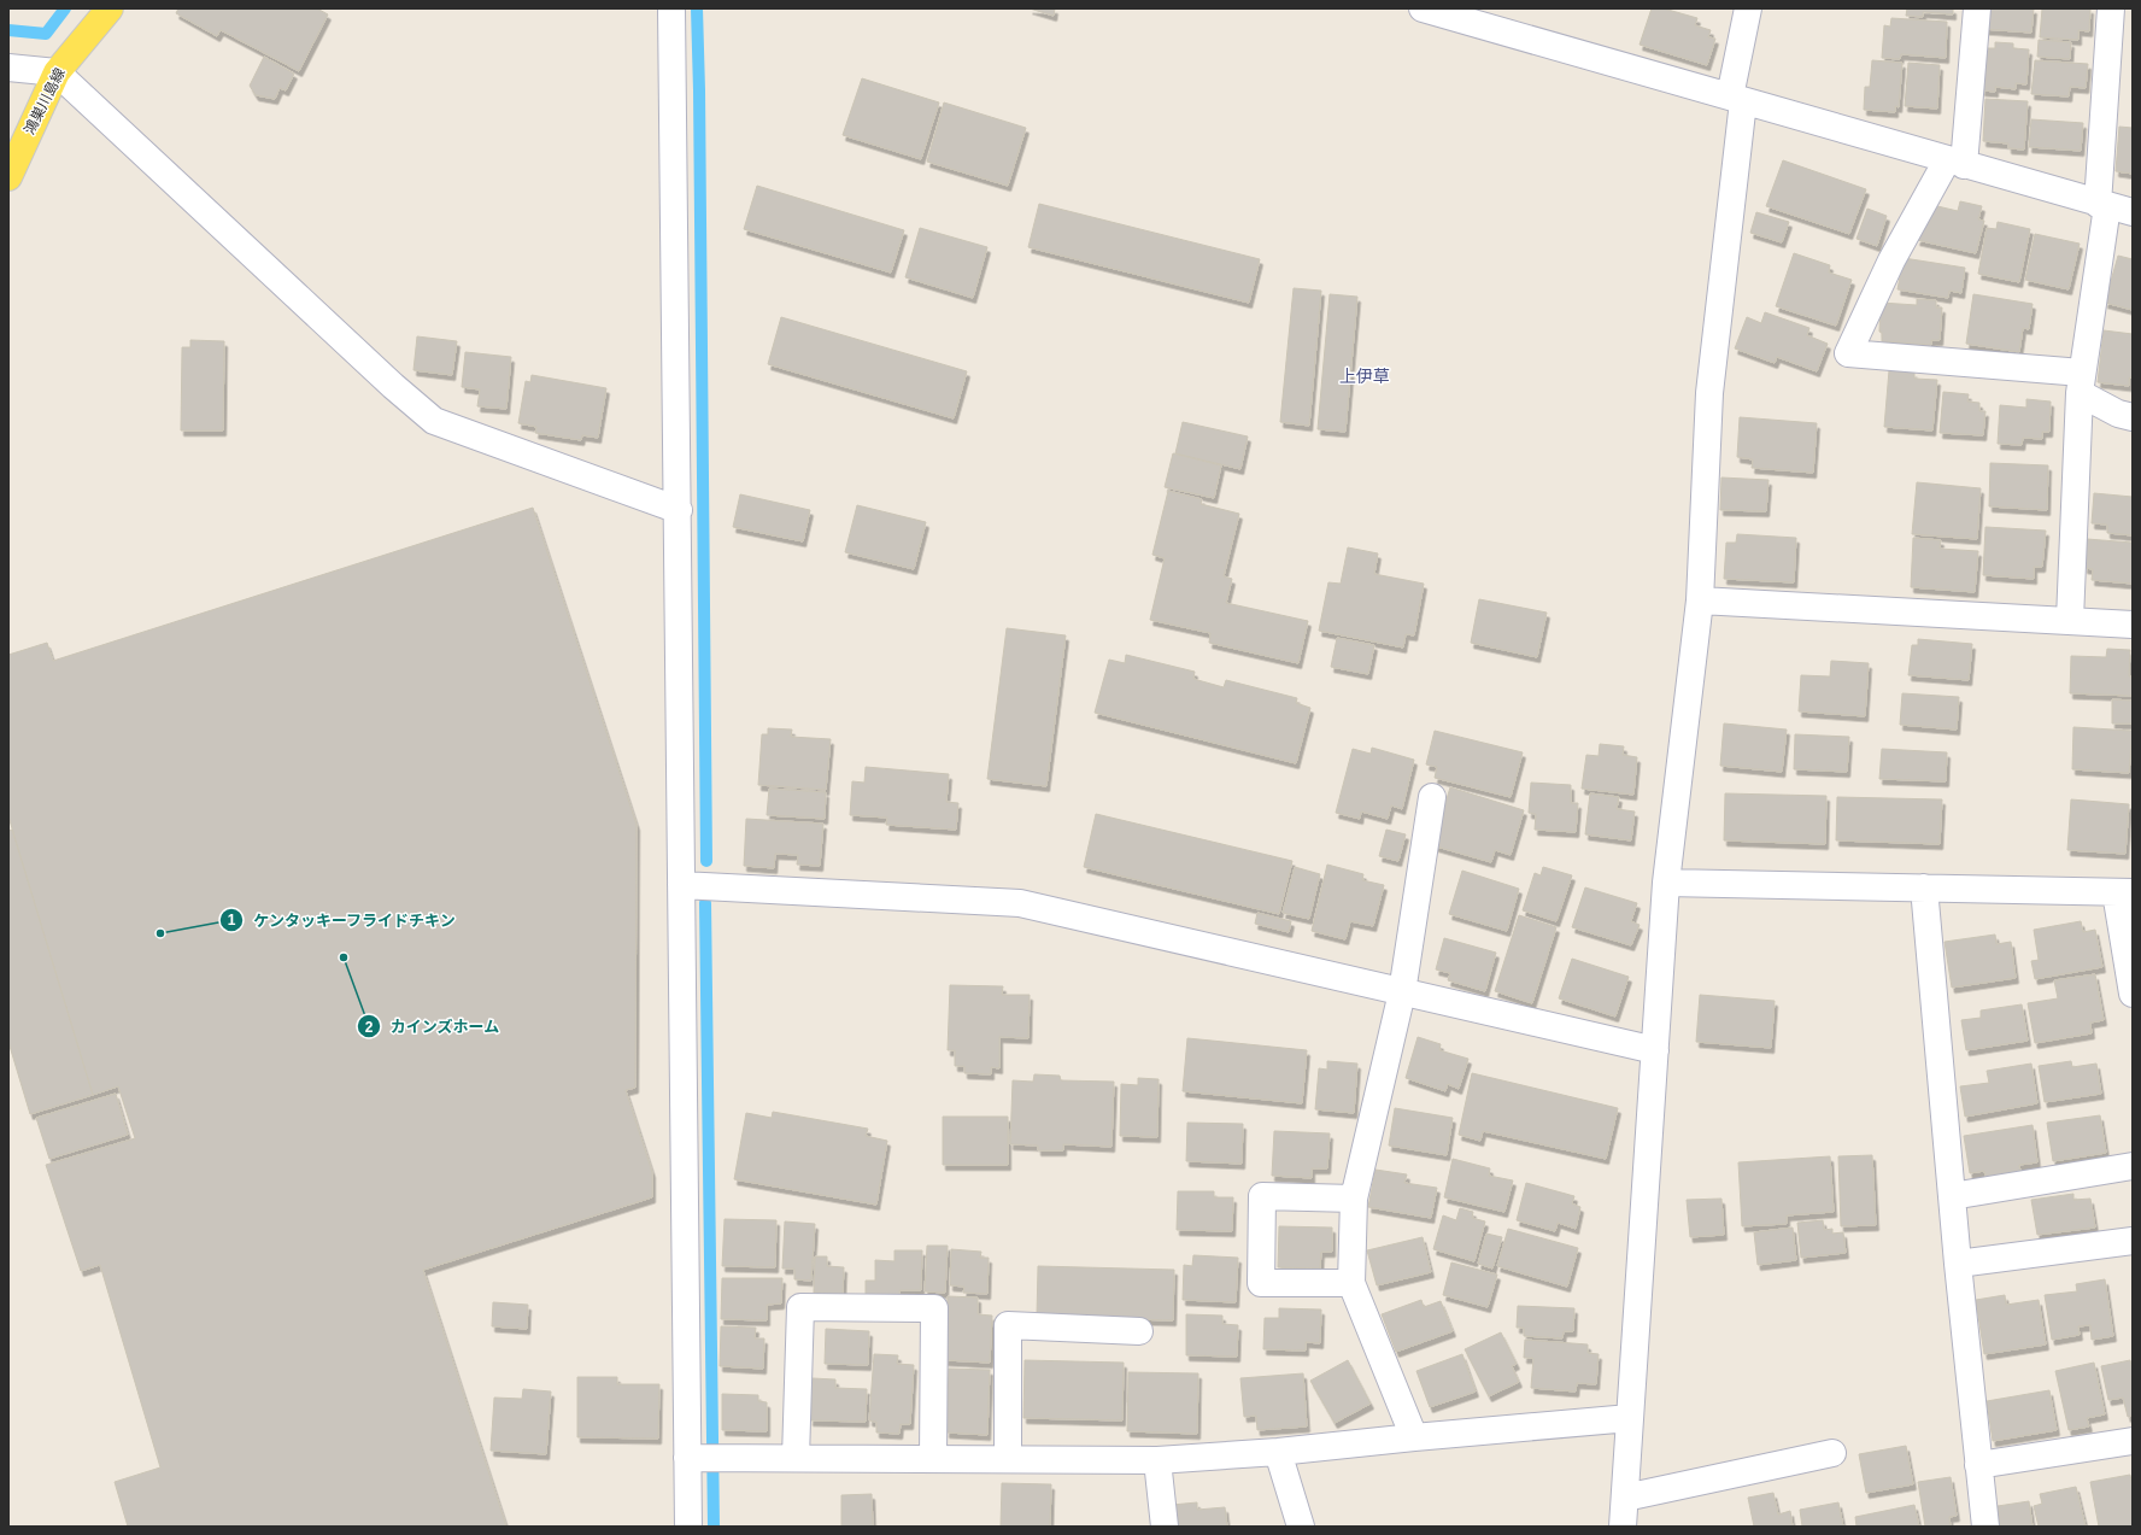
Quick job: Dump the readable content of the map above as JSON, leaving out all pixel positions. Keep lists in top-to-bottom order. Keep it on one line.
{"streets":{"main road":["鴻巣川島線"]},"districts":["上伊草"],"places":["ケンタッキーフライドチキン","カインズホーム"]}
